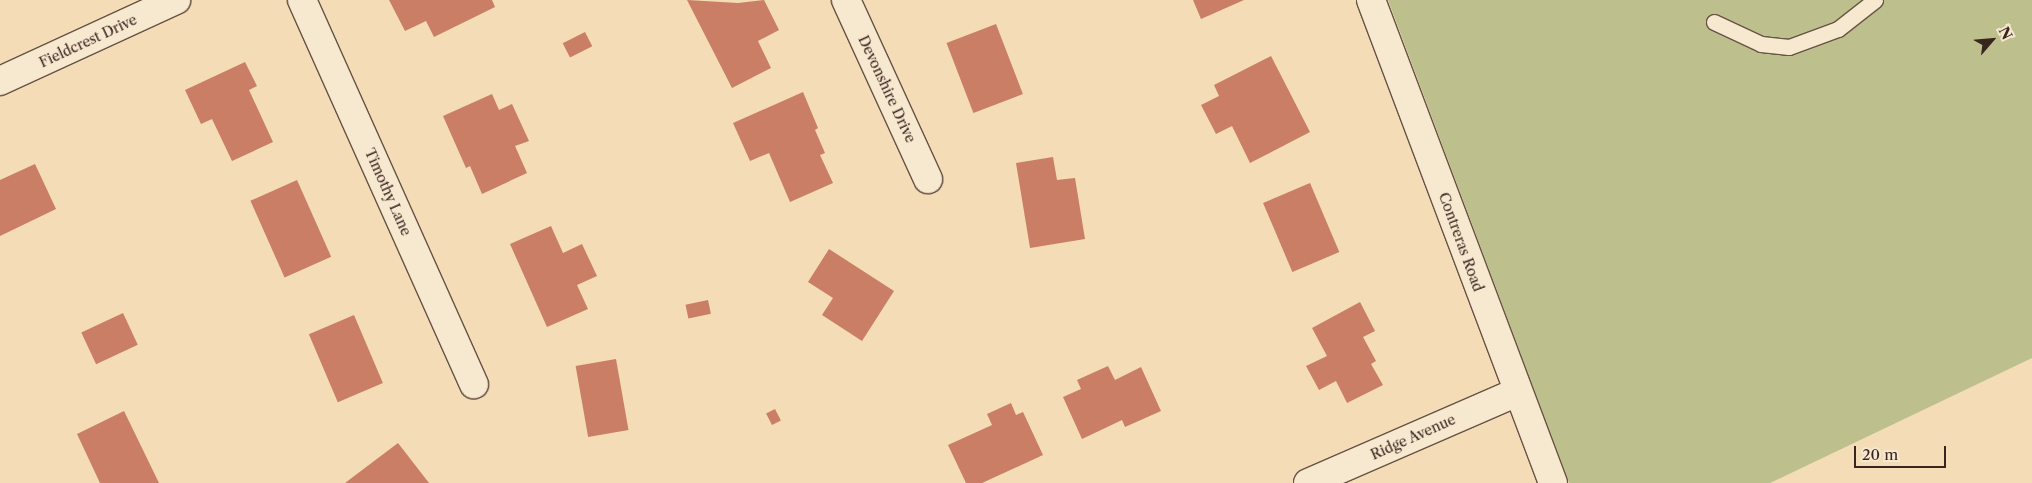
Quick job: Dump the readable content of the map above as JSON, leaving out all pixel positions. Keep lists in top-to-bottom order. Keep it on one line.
{"streets":{"street":["Fieldcrest Drive","Devonshire Drive","Timothy Lane","Contreras Road","Ridge Avenue"]},"crossings":[["Contreras Road","Ridge Avenue"]],"scale_bar":"20 m","north":"top right"}
